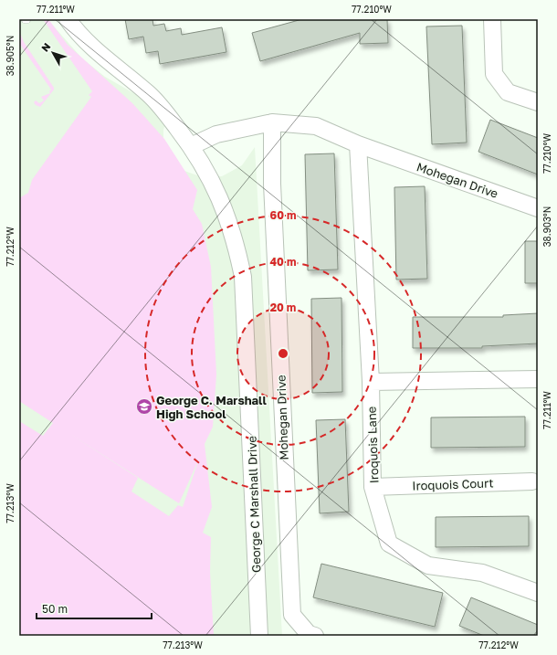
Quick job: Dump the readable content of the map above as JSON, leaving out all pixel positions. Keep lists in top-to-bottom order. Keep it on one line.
{"streets":{"street":["Mohegan Drive","Iroquois Lane","Iroquois Court","George C Marshall Drive"]},"crossings":[["Mohegan Drive","Iroquois Lane"],["Mohegan Drive","George C Marshall Drive"],["Iroquois Lane","Iroquois Court"]],"places":{"school or university":["George C. Marshall High School"]},"scale_bar":"50 m","north":"top left","coordinates":["77.211°W","77.210°W","38.905°N","38.903°N","77.212°W","77.213°W"],"rings":["60 m","40 m","20 m"]}
